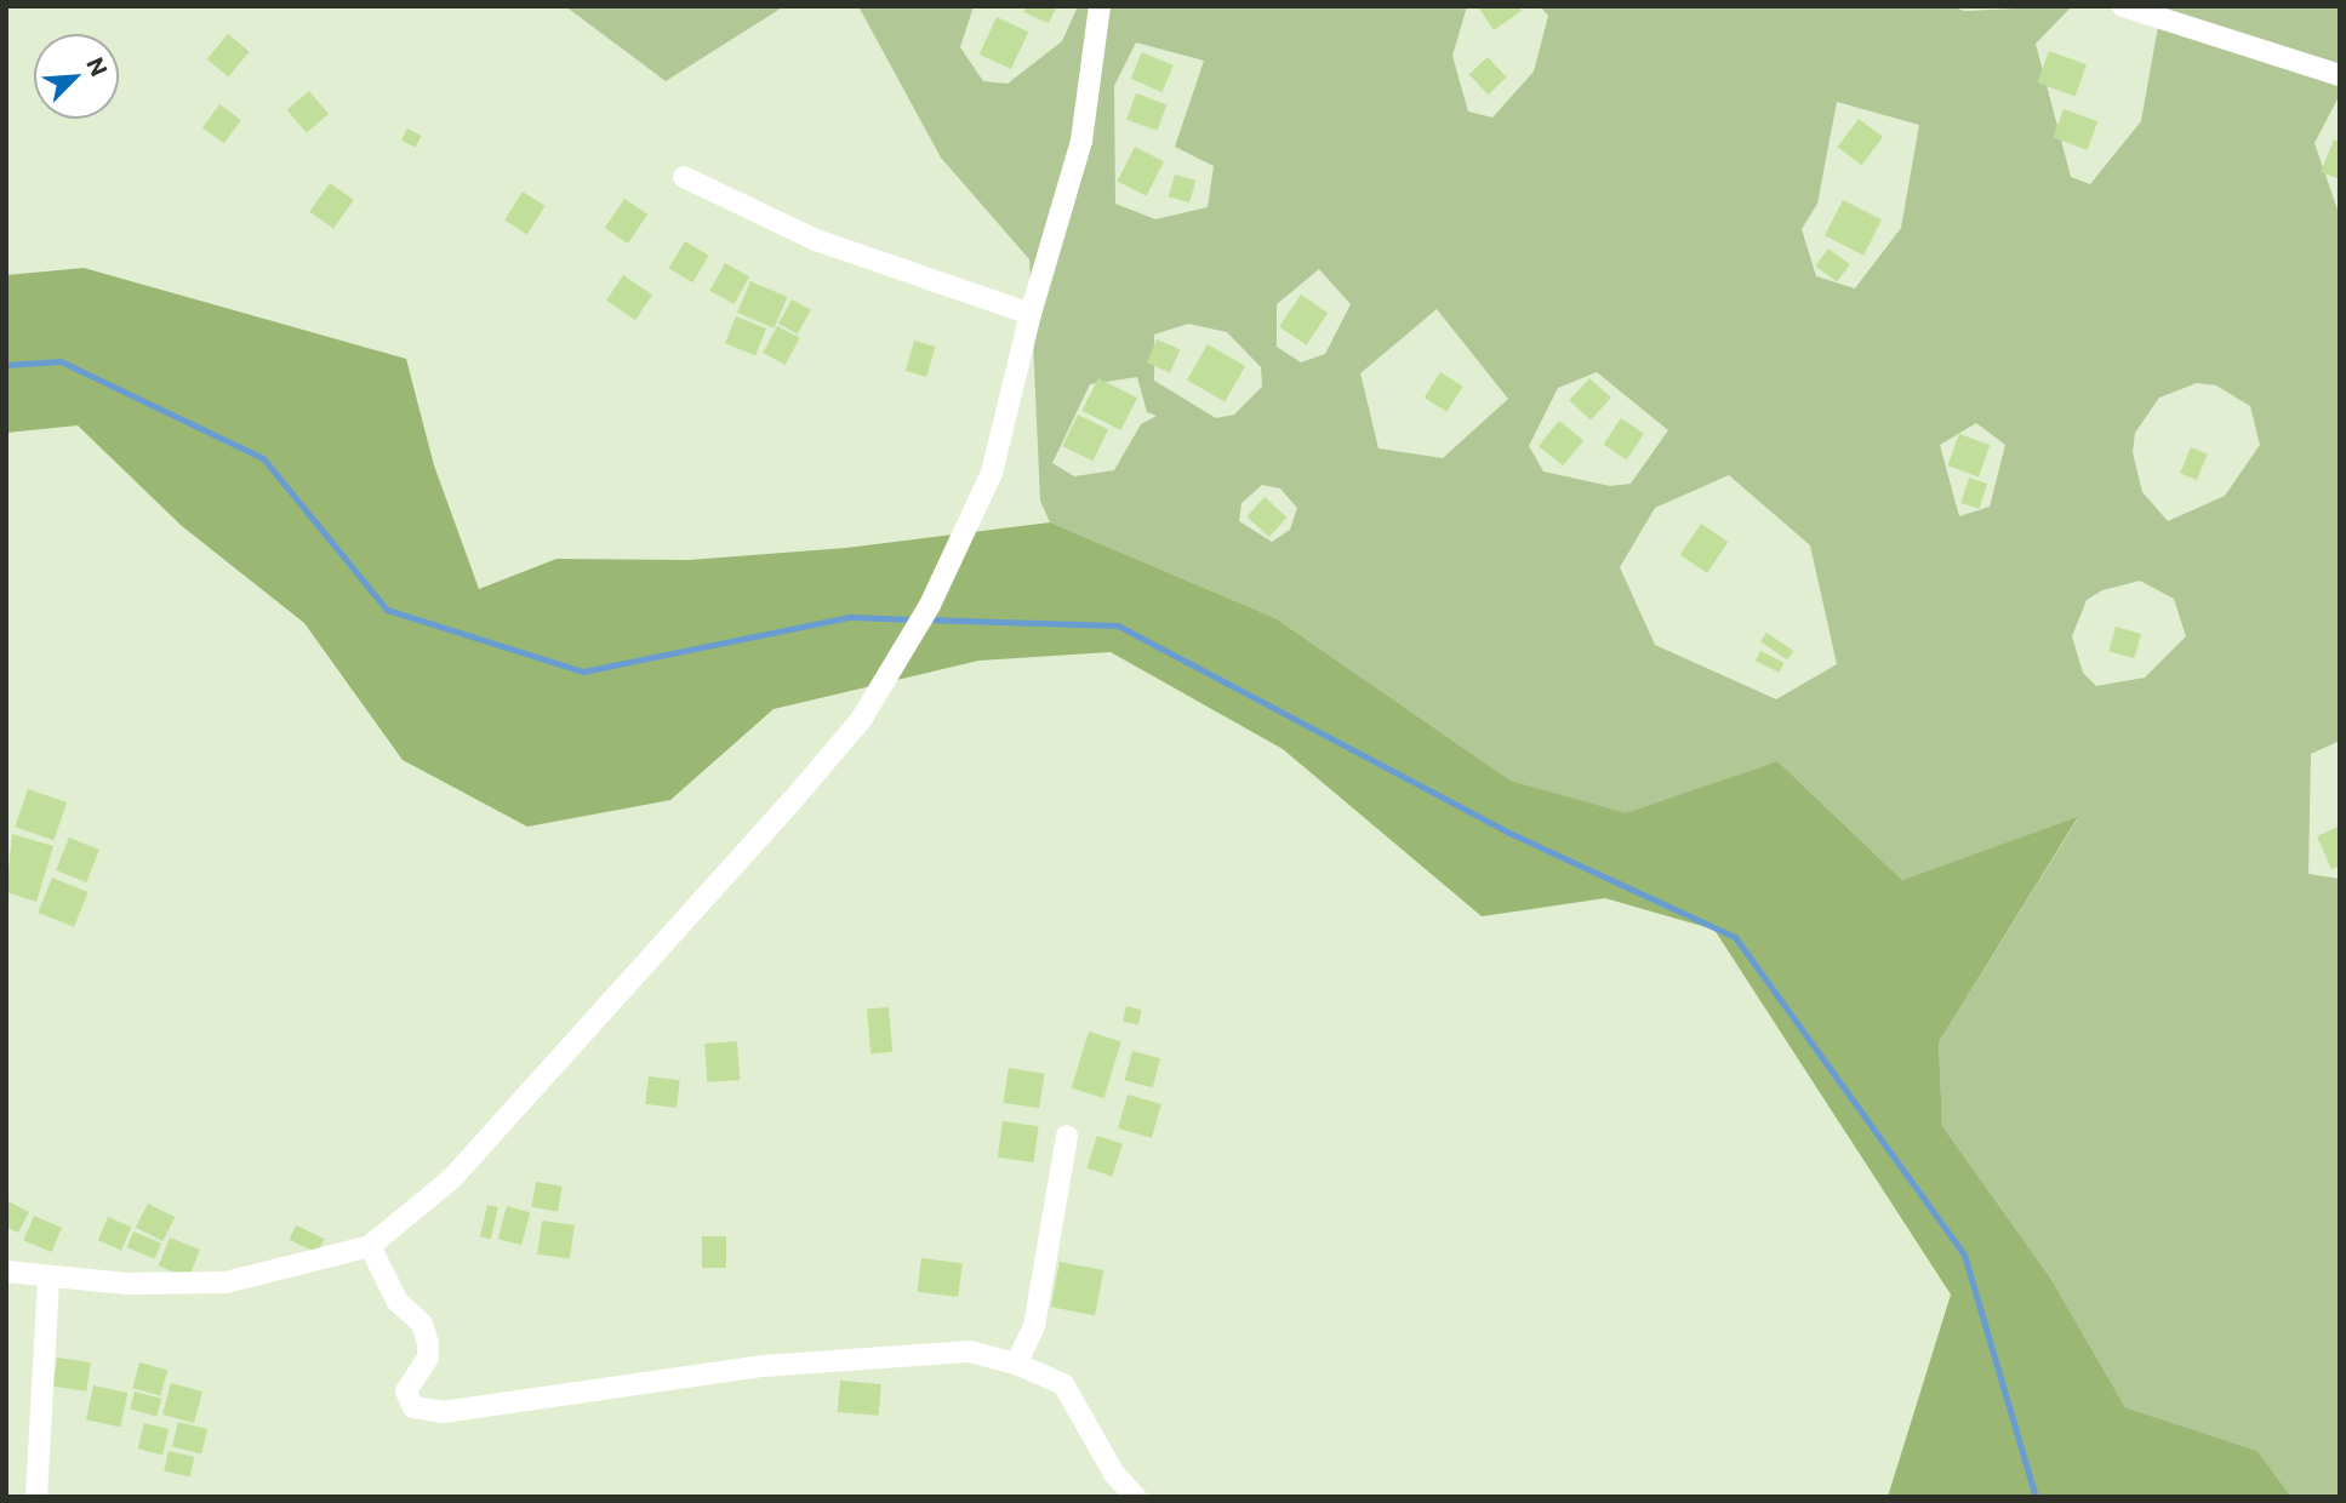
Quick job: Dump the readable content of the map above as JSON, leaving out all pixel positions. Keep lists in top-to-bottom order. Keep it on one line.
{"north":"top right"}
